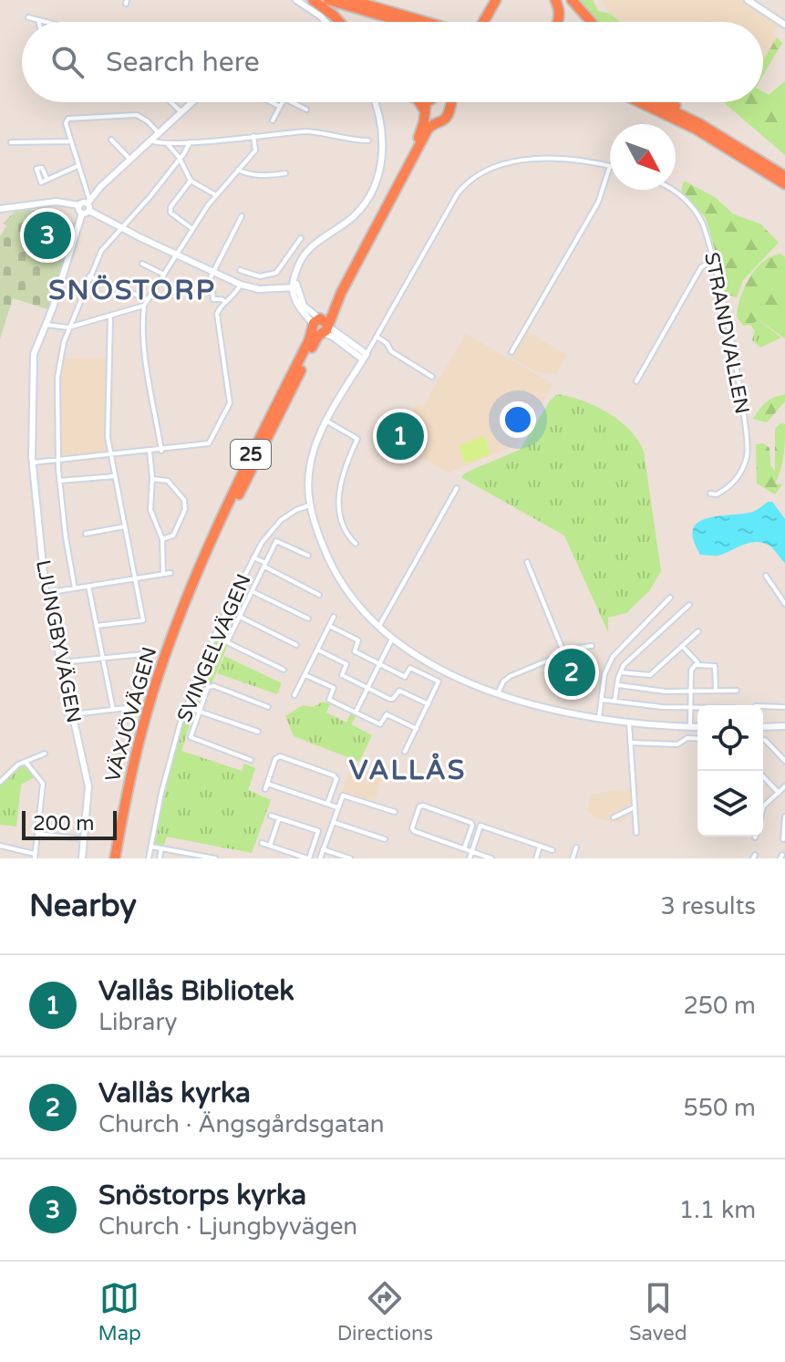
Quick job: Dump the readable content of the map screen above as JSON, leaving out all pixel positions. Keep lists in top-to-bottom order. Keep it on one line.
{"streets":{"highway":["25","VÄXJÖVÄGEN"],"street":["STRANDVALLEN","LJUNGBYVÄGEN","SVINGELVÄGEN"]},"districts":["SNÖSTORP","VALLÅS"],"scale_bar":"200 m","north":"bottom right","page":{"search":"Search here","pins":["3","1","2"],"scale":"200 m","heading":["Nearby","3 results"],"list":[{"mark":"1","name":"Vallås Bibliotek","note":"Library","value":"250 m"},{"mark":"2","name":"Vallås kyrka","note":"Church · Ängsgårdsgatan","value":"550 m"},{"mark":"3","name":"Snöstorps kyrka","note":"Church · Ljungbyvägen","value":"1.1 km"}],"nav":["Map","Directions","Saved"]}}
